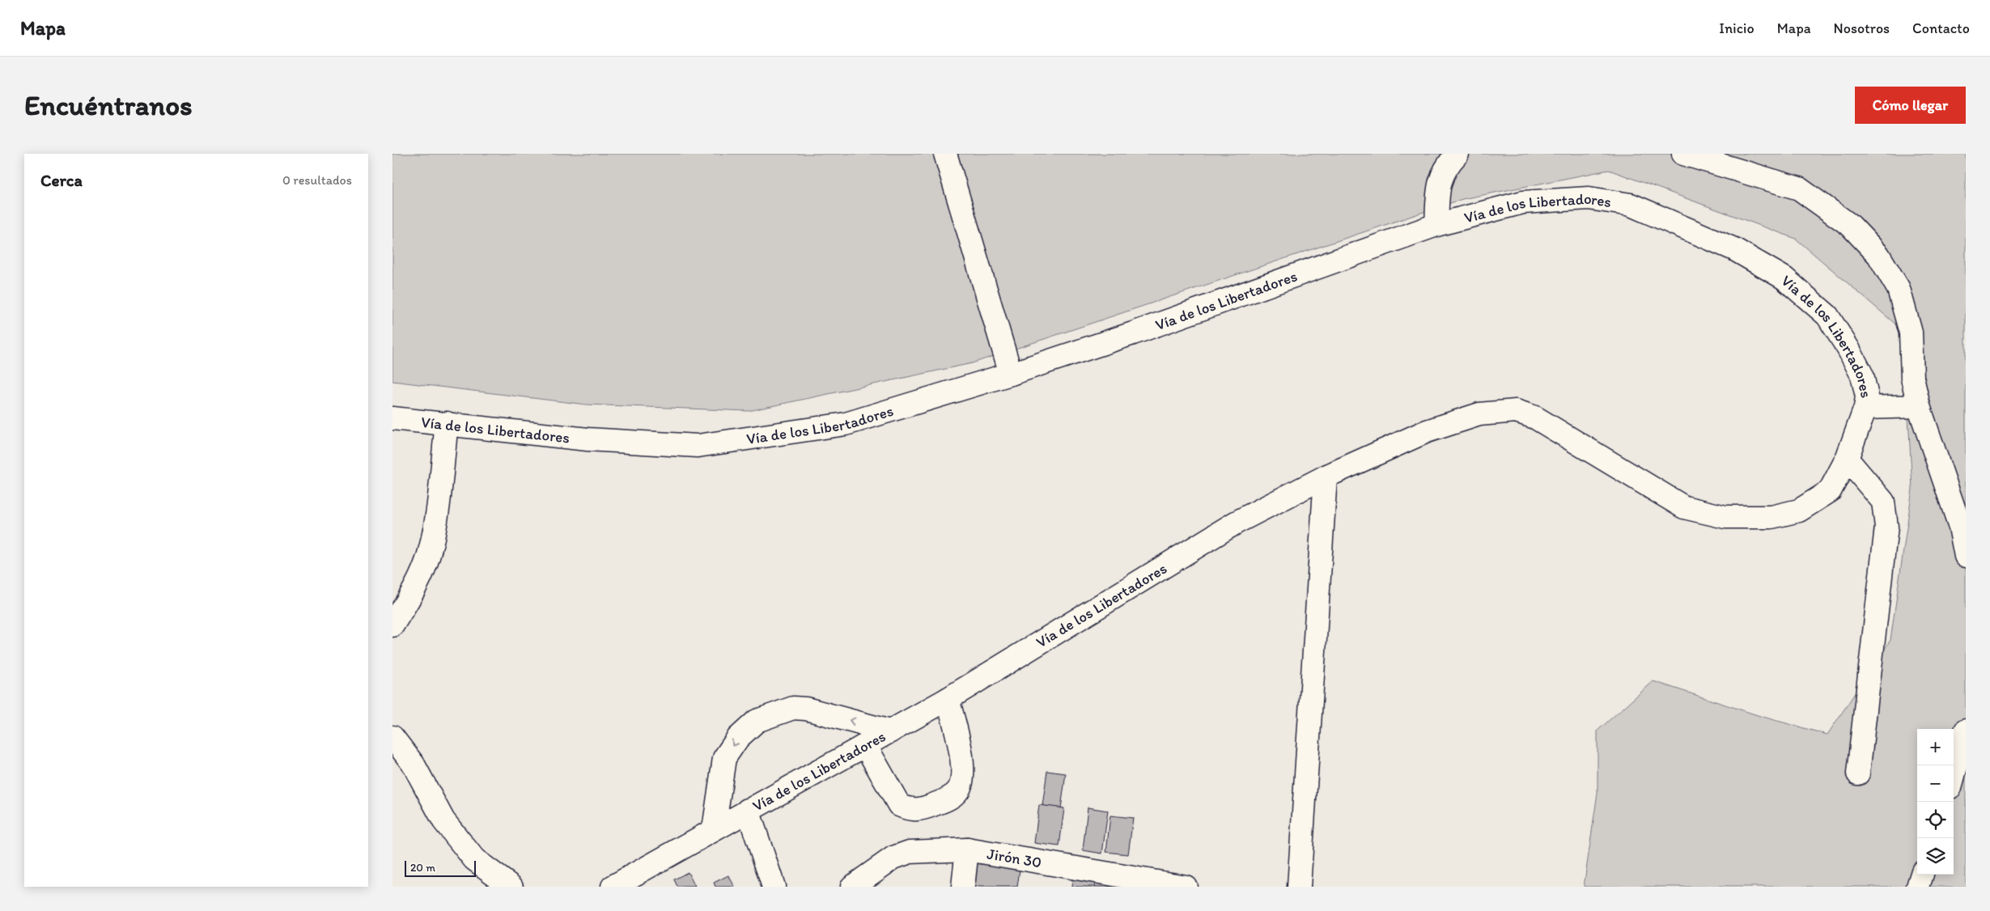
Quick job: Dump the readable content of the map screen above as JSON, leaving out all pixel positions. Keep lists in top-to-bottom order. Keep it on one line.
{"streets":{"main road":["Vía de los Libertadores","Jirón 30"]},"scale_bar":"20 m","page":{"header":"Mapa","nav":["Inicio","Mapa","Nosotros","Contacto"],"buttons":"Cómo llegar","title":"Encuéntranos","heading":["Cerca","0 resultados"],"map_buttons":["+","−"],"scale":"20 m"}}
